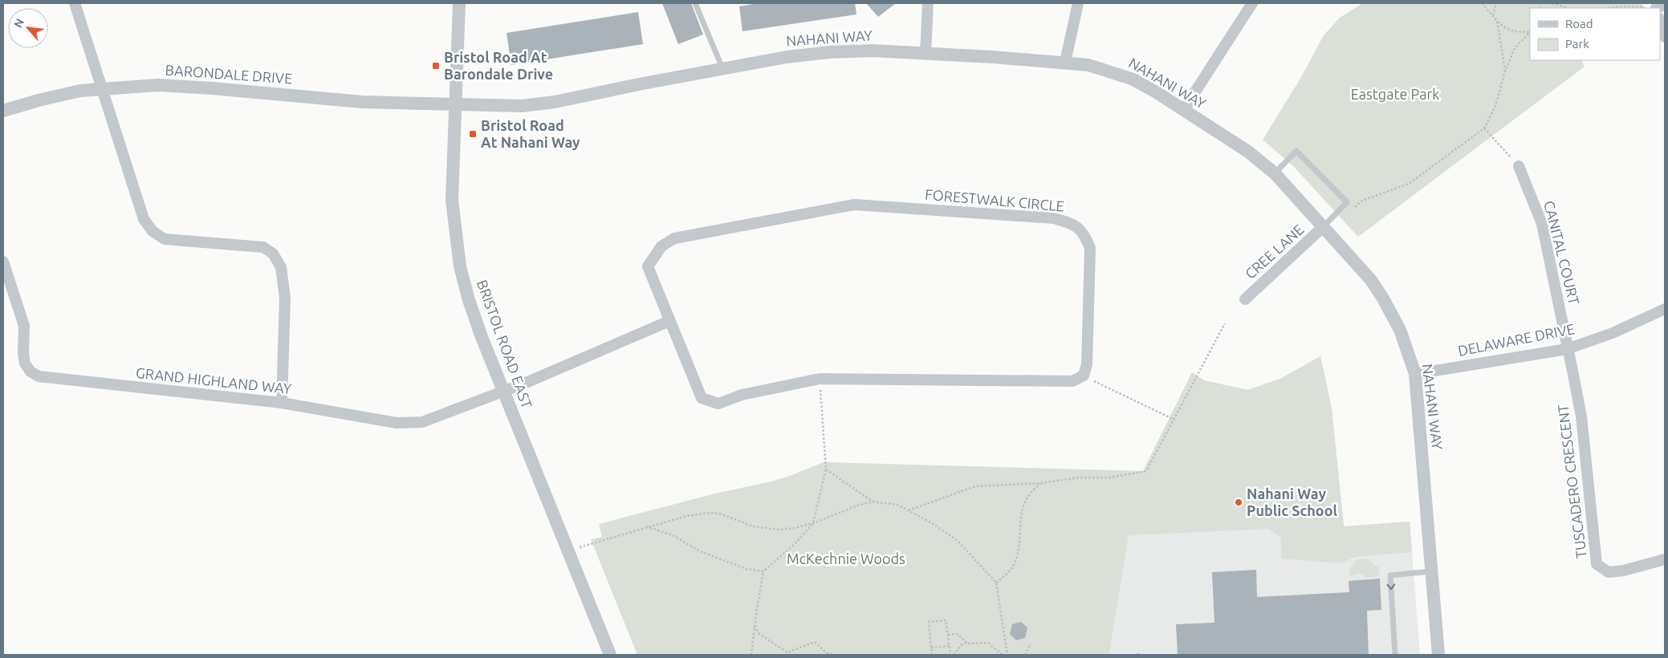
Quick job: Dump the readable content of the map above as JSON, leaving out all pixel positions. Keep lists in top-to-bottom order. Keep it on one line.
{"streets":{"street":["NAHANI WAY","BARONDALE DRIVE","FORESTWALK CIRCLE","CREE LANE","CANITAL COURT","DELAWARE DRIVE","BRISTOL ROAD EAST","GRAND HIGHLAND WAY","TUSCADERO CRESCENT"]},"crossings":[["NAHANI WAY","BARONDALE DRIVE"],["NAHANI WAY","CREE LANE"],["NAHANI WAY","DELAWARE DRIVE"],["NAHANI WAY","BRISTOL ROAD EAST"],["BARONDALE DRIVE","BRISTOL ROAD EAST"],["CANITAL COURT","DELAWARE DRIVE"],["CANITAL COURT","TUSCADERO CRESCENT"],["DELAWARE DRIVE","TUSCADERO CRESCENT"],["BRISTOL ROAD EAST","GRAND HIGHLAND WAY"]],"parks":["Eastgate Park","McKechnie Woods"],"places":{"transit":["Bristol Road At Barondale Drive","Bristol Road At Nahani Way"],"other":["Nahani Way Public School"]},"legend":["Road","Park"],"north":"top left"}
